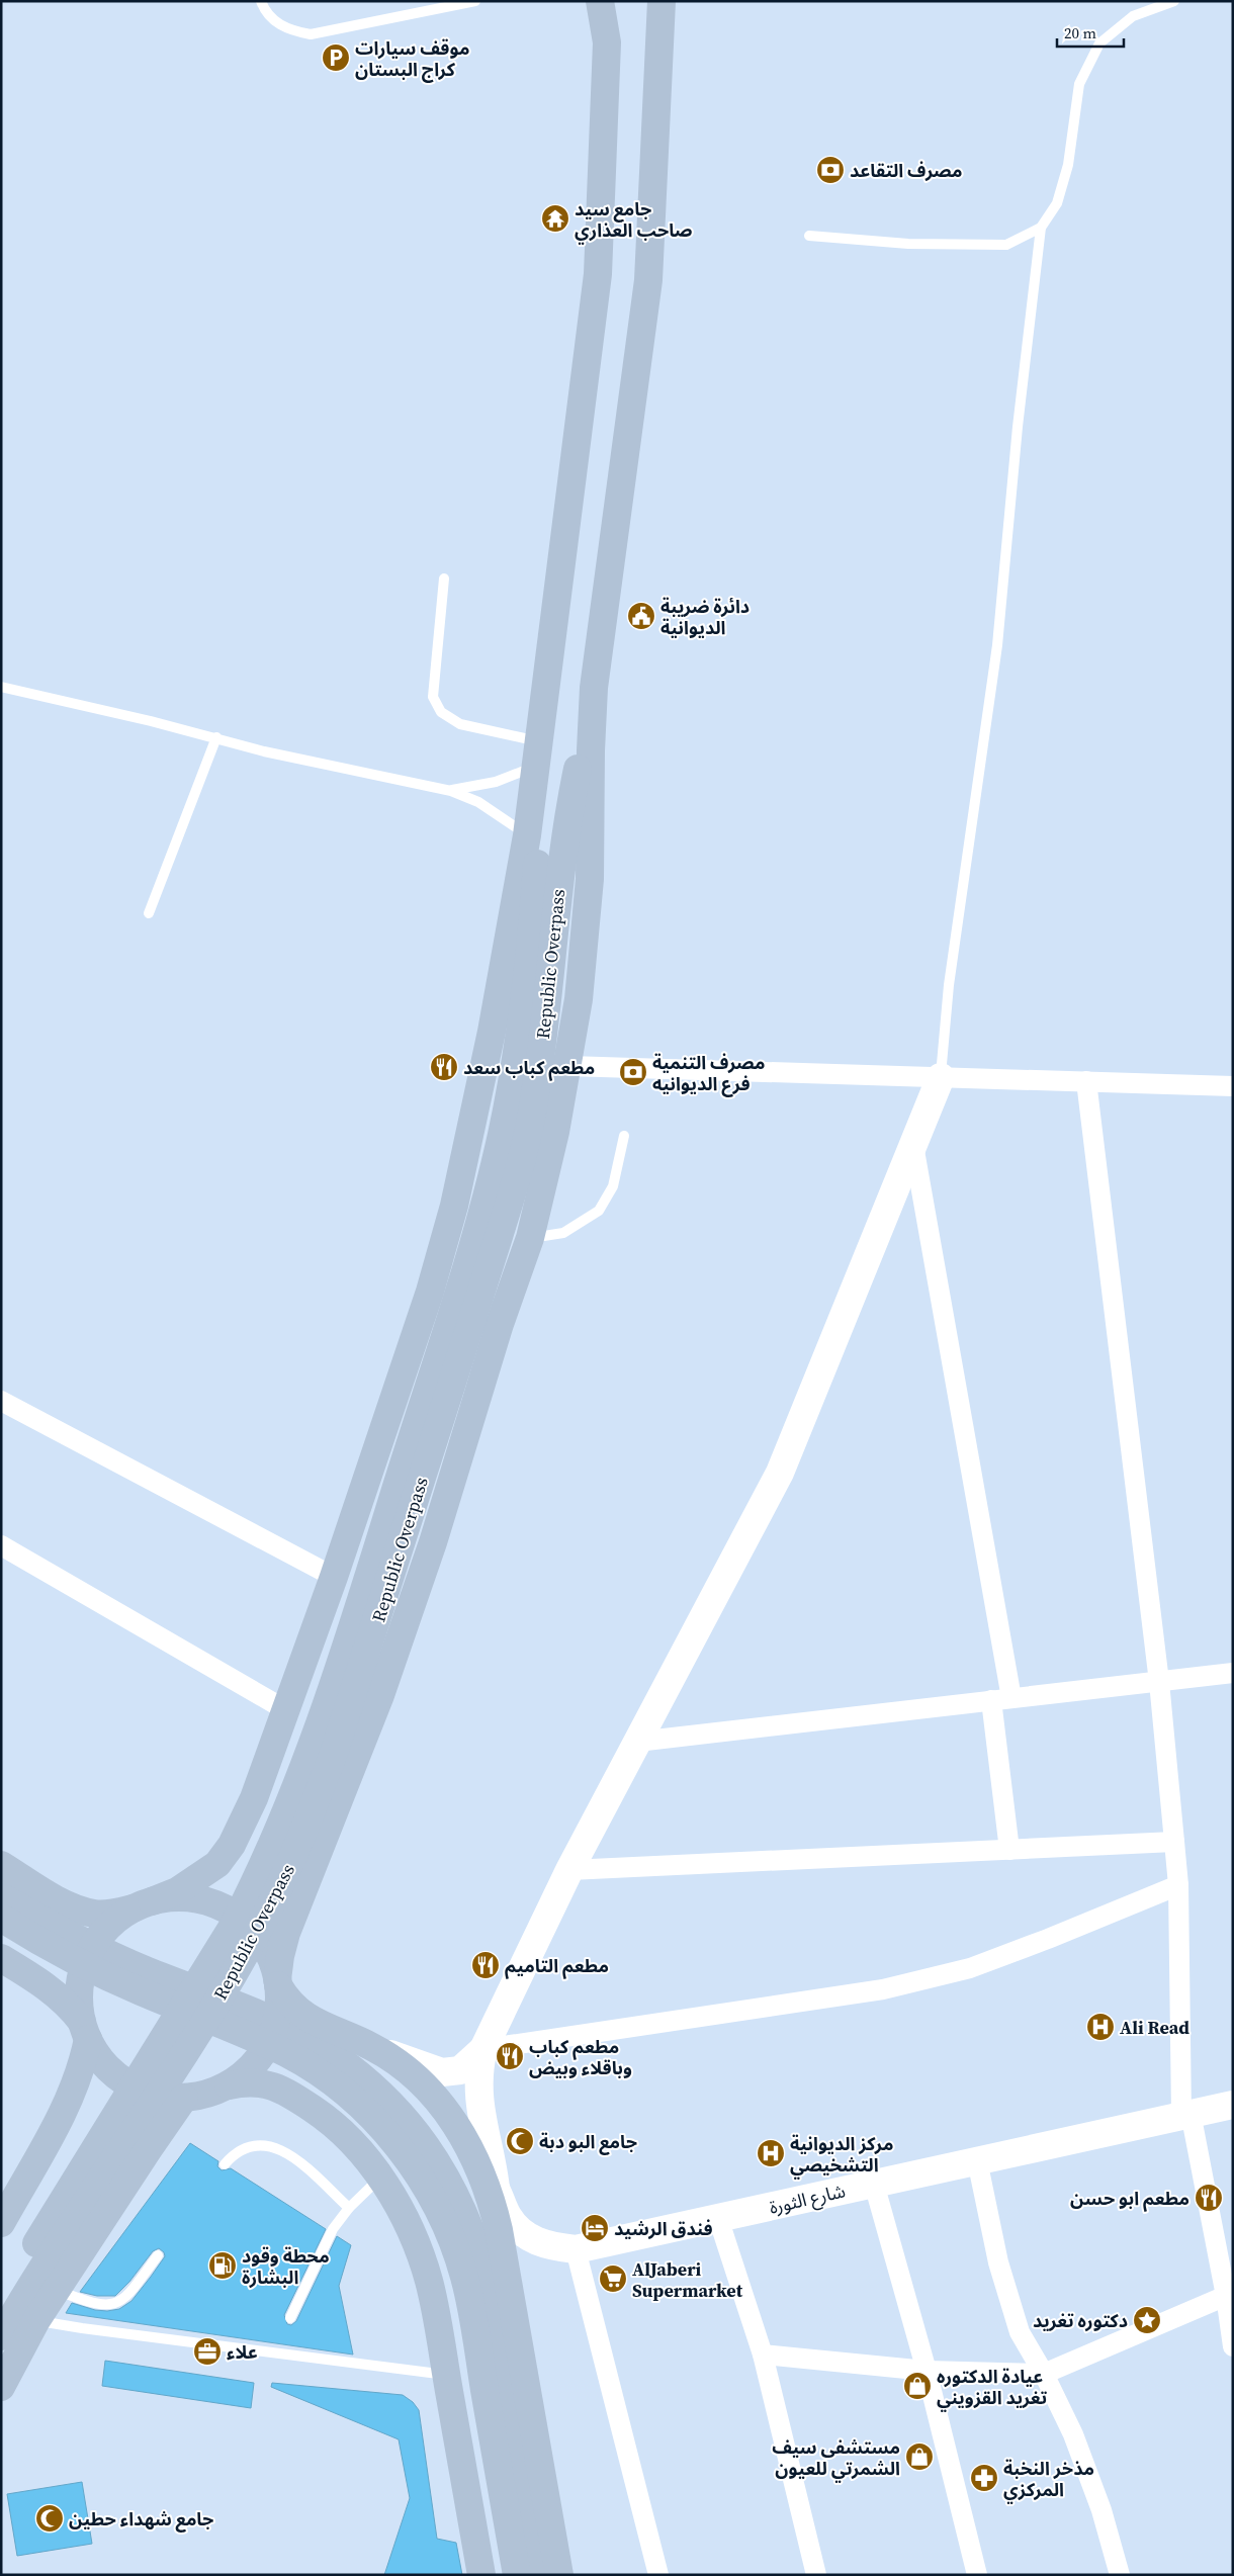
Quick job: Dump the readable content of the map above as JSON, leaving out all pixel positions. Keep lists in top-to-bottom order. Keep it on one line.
{"streets":{"main road":["Republic Overpass"],"street":["شارع الثورة"]},"places":{"parking":["موقف سيارات كراج البستان"],"bank":["مصرف التقاعد","مصرف التنمية فرع الديوانيه"],"temple":["جامع سيد صاحب العذاري"],"public building":["دائرة ضريبة الديوانية"],"restaurant":["مطعم كباب سعد","مطعم التاميم","مطعم كباب وباقلاء وبيض","مطعم ابو حسن"],"hospital":["Ali Read","مركز الديوانية التشخيصي"],"mosque":["جامع البو دبة","جامع شهداء حطين"],"hotel":["فندق الرشيد"],"fuel station":["محطة وقود البشارة"],"supermarket":["AlJaberi Supermarket"],"place":["دكتوره تغريد"],"office":["علاء"],"shop":["عيادة الدكتوره تغريد القزويني","مستشفى سيف الشمرتي للعيون"],"pharmacy":["مذخر النخبة المركزي"]},"scale_bar":"20 m"}
